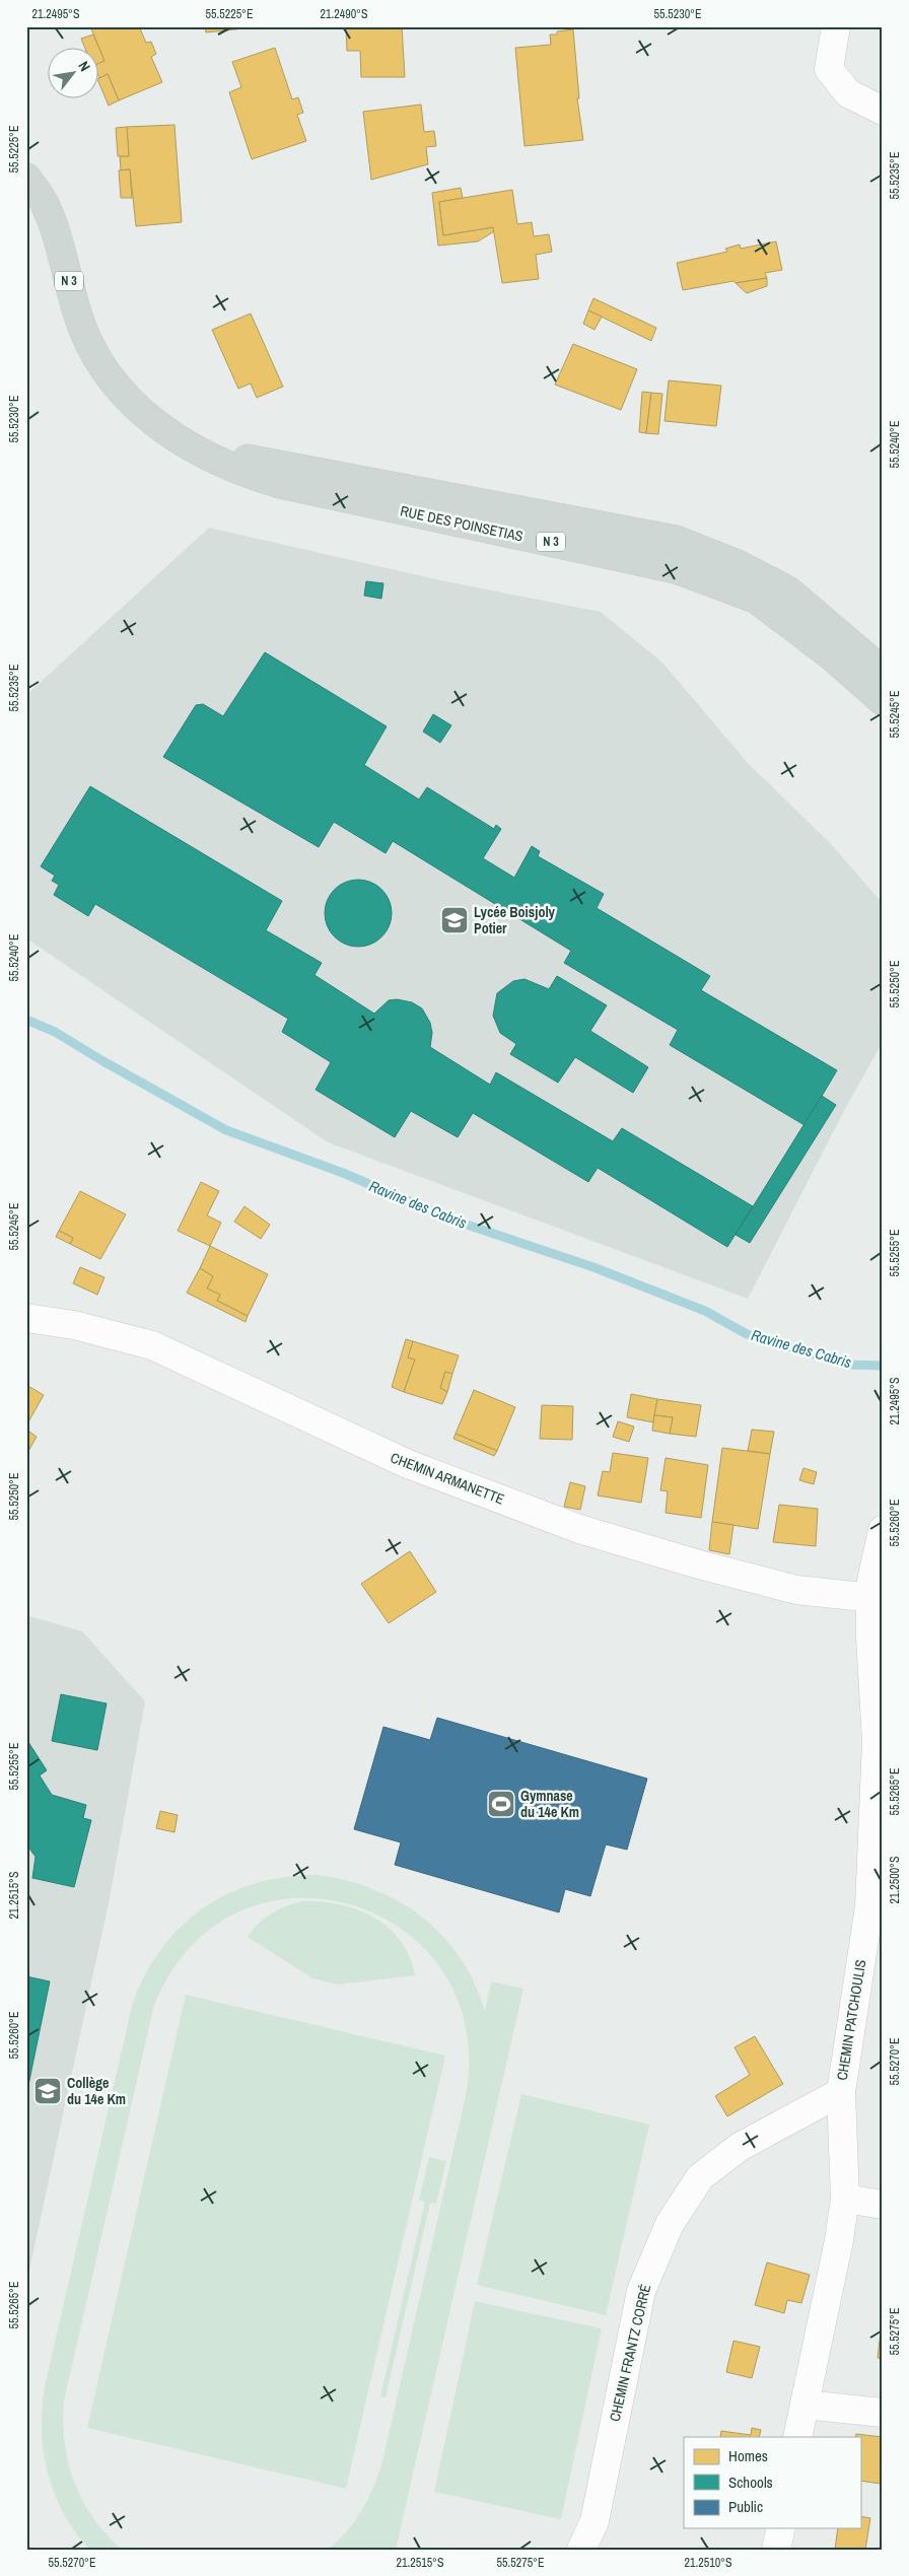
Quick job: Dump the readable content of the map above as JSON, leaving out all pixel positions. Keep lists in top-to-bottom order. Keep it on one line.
{"streets":{"main road":["N 3","RUE DES POINSETIAS"],"street":["CHEMIN ARMANETTE","CHEMIN PATCHOULIS","CHEMIN FRANTZ CORRÉ"]},"crossings":[["CHEMIN ARMANETTE","CHEMIN PATCHOULIS"],["CHEMIN PATCHOULIS","CHEMIN FRANTZ CORRÉ"]],"water":["Ravine des Cabris"],"places":{"school or university":["Lycée Boisjoly Potier","Collège du 14e Km"],"sports":["Gymnase du 14e Km"]},"legend":["Homes","Schools","Public"],"north":"top right","coordinates":["21.2495°S","55.5225°E","21.2490°S","55.5230°E","55.5235°E","55.5240°E","55.5245°E","55.5250°E","55.5255°E","55.5260°E","55.5265°E","21.2500°S","21.2515°S","55.5270°E","55.5275°E","21.2510°S"]}
